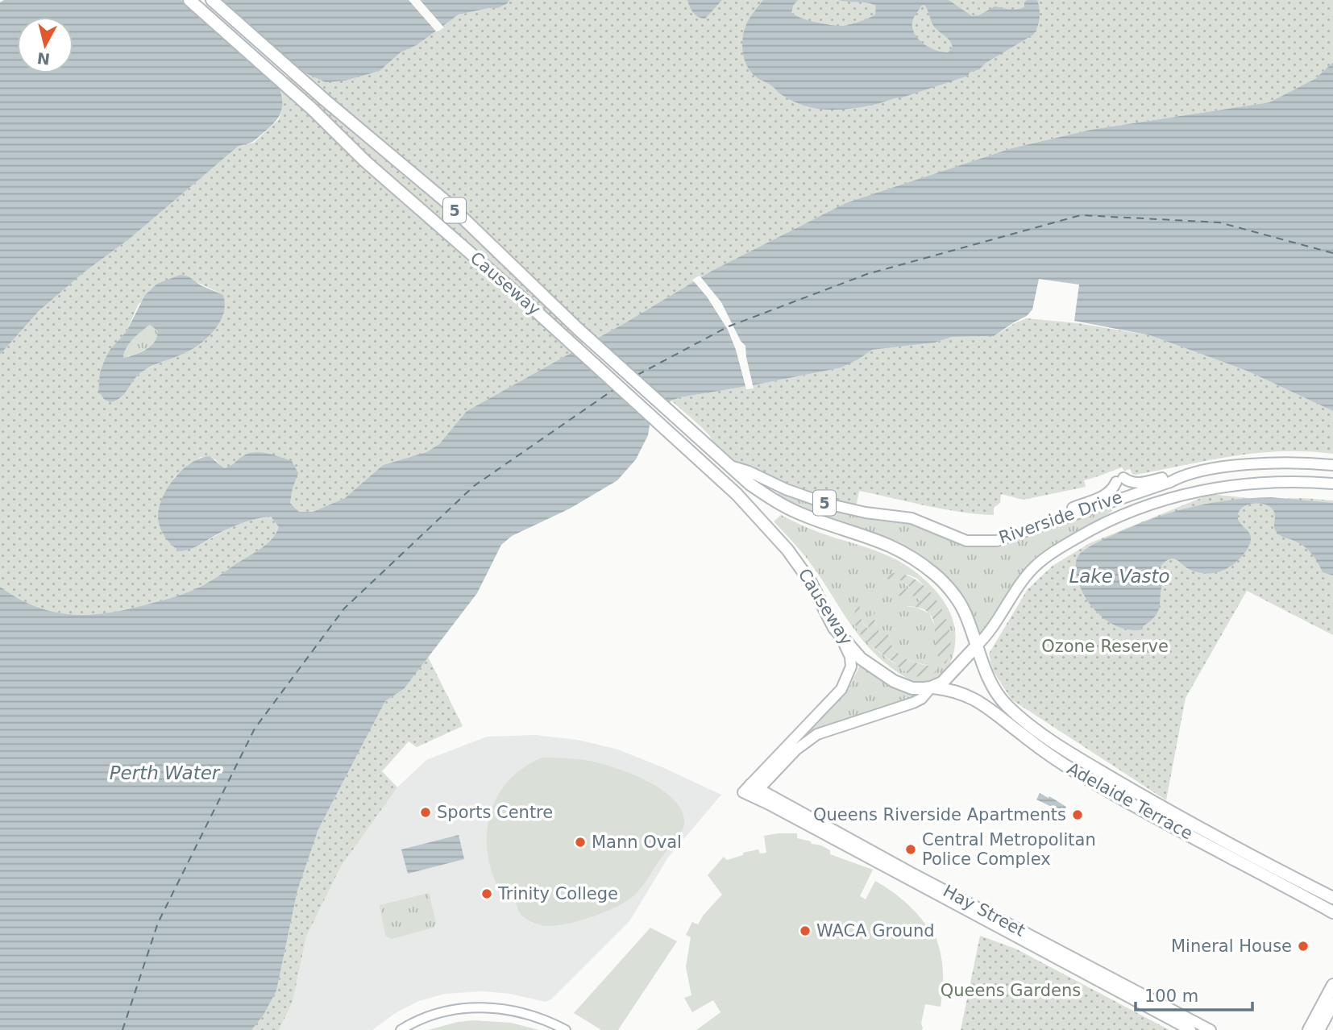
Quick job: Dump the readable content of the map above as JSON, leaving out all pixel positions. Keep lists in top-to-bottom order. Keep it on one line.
{"streets":{"highway":["5","Causeway","Adelaide Terrace"],"main road":["Riverside Drive","Hay Street"]},"crossings":[["Causeway","Riverside Drive"],["Causeway","Adelaide Terrace"],["Riverside Drive","Adelaide Terrace"]],"water":["Lake Vasto","Perth Water"],"parks":["Ozone Reserve","Queens Gardens"],"places":["Sports Centre","Queens Riverside Apartments","Mann Oval","Central Metropolitan Police Complex","Trinity College","WACA Ground","Mineral House"],"scale_bar":"100 m","north":"bottom"}
